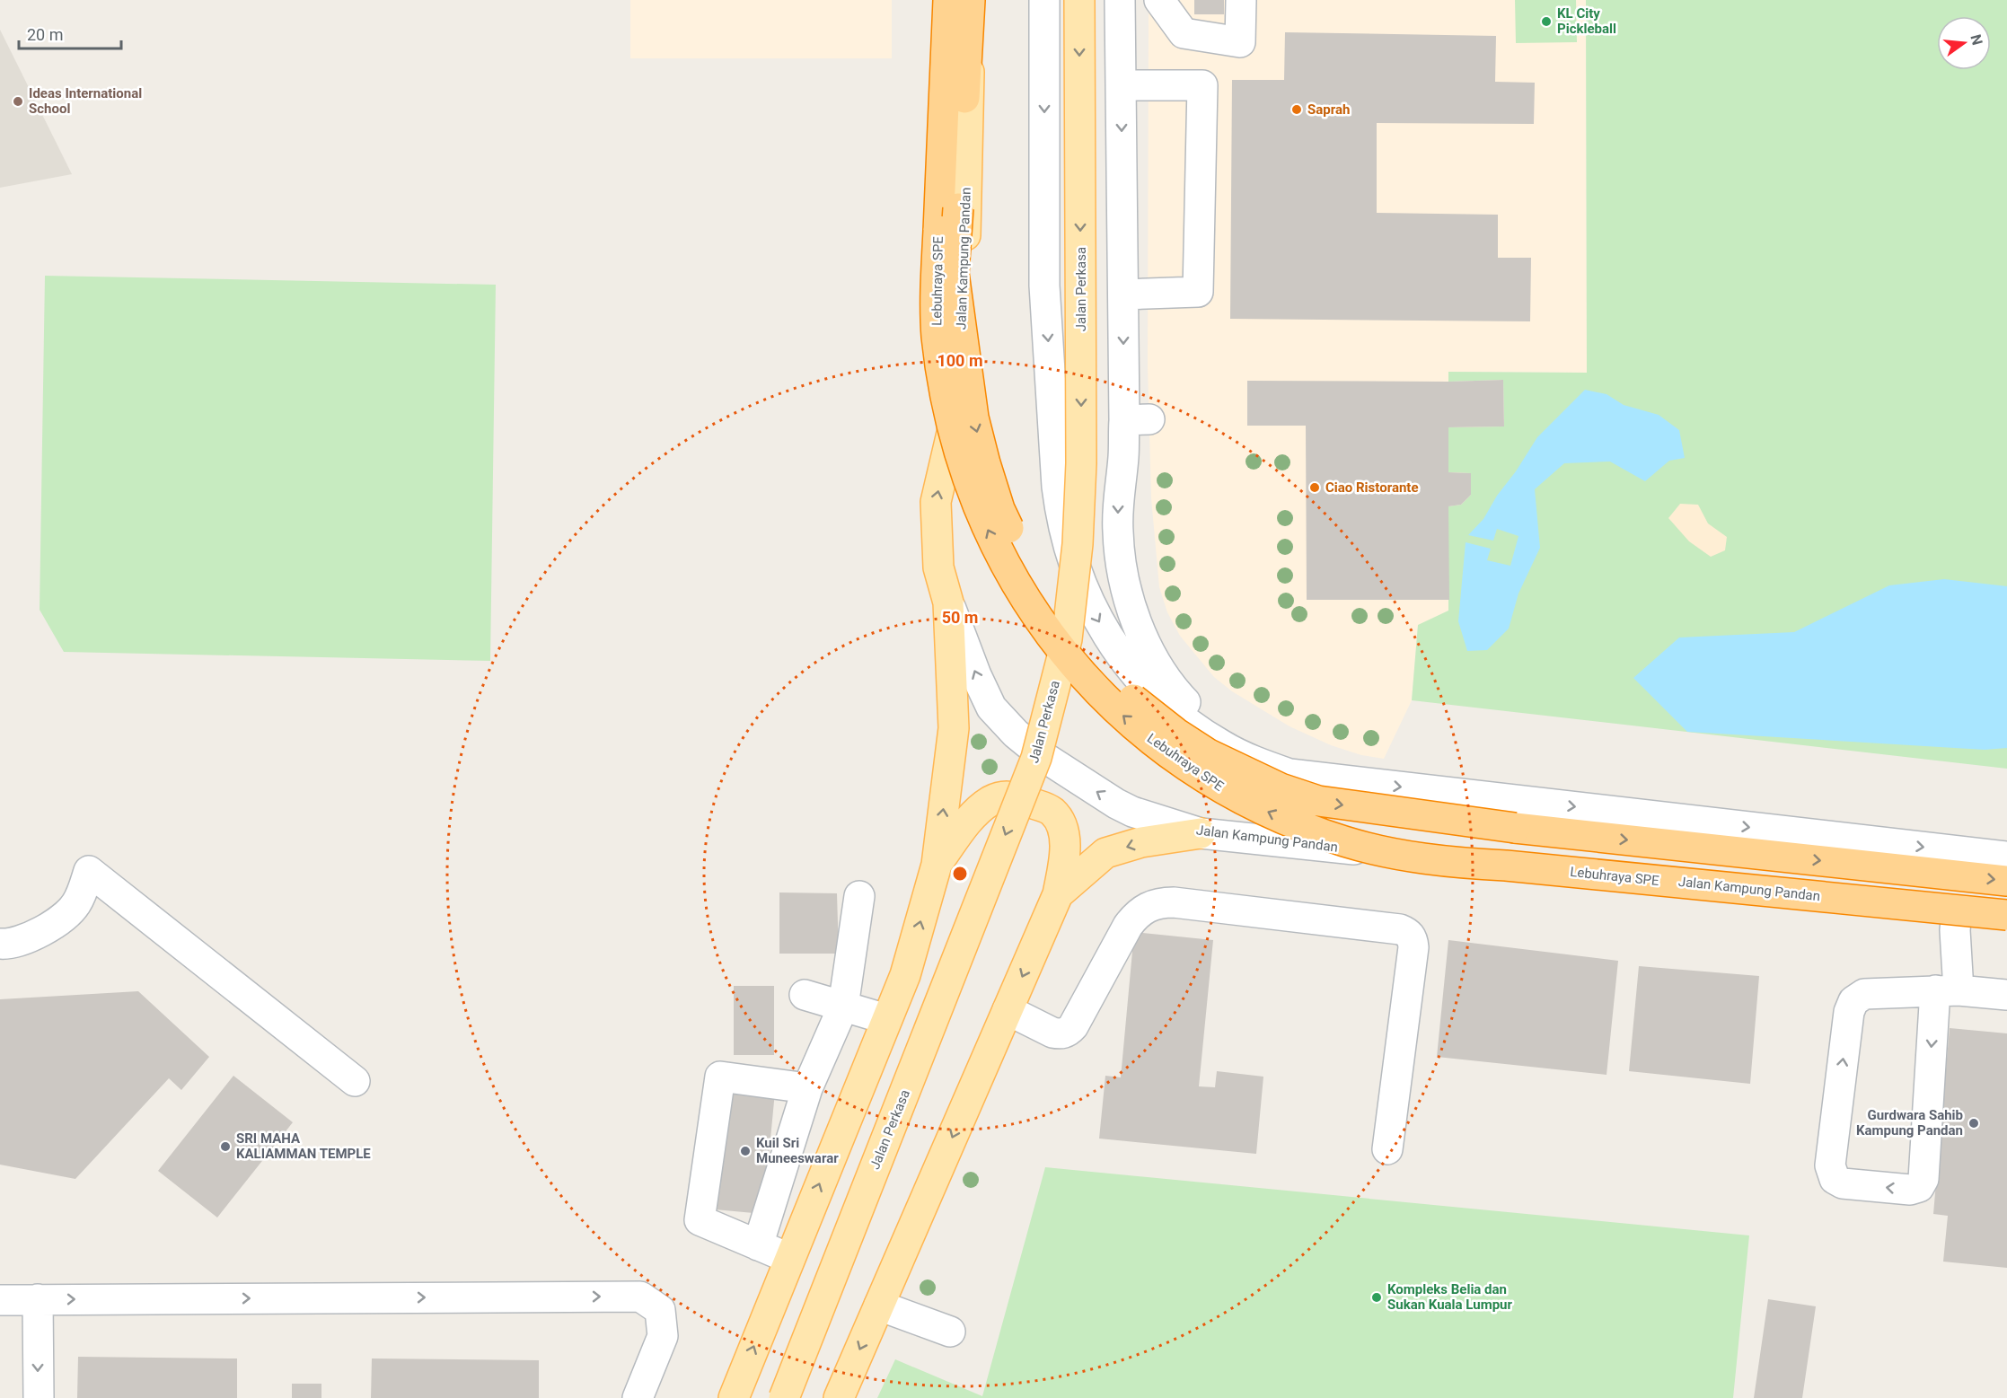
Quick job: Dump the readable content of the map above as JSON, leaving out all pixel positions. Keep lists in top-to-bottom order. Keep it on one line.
{"streets":{"highway":["Lebuhraya SPE"],"main road":["Jalan Kampung Pandan","Jalan Perkasa"]},"crossings":[["Jalan Kampung Pandan","Lebuhraya SPE"]],"one_way":["Jalan Kampung Pandan"],"places":["KL City Pickleball","Ideas International School","Saprah","Ciao Ristorante","Gurdwara Sahib Kampung Pandan","SRI MAHA KALIAMMAN TEMPLE","Kuil Sri Muneeswarar","Kompleks Belia dan Sukan Kuala Lumpur"],"scale_bar":"20 m","north":"right","rings":["100 m","50 m"]}
